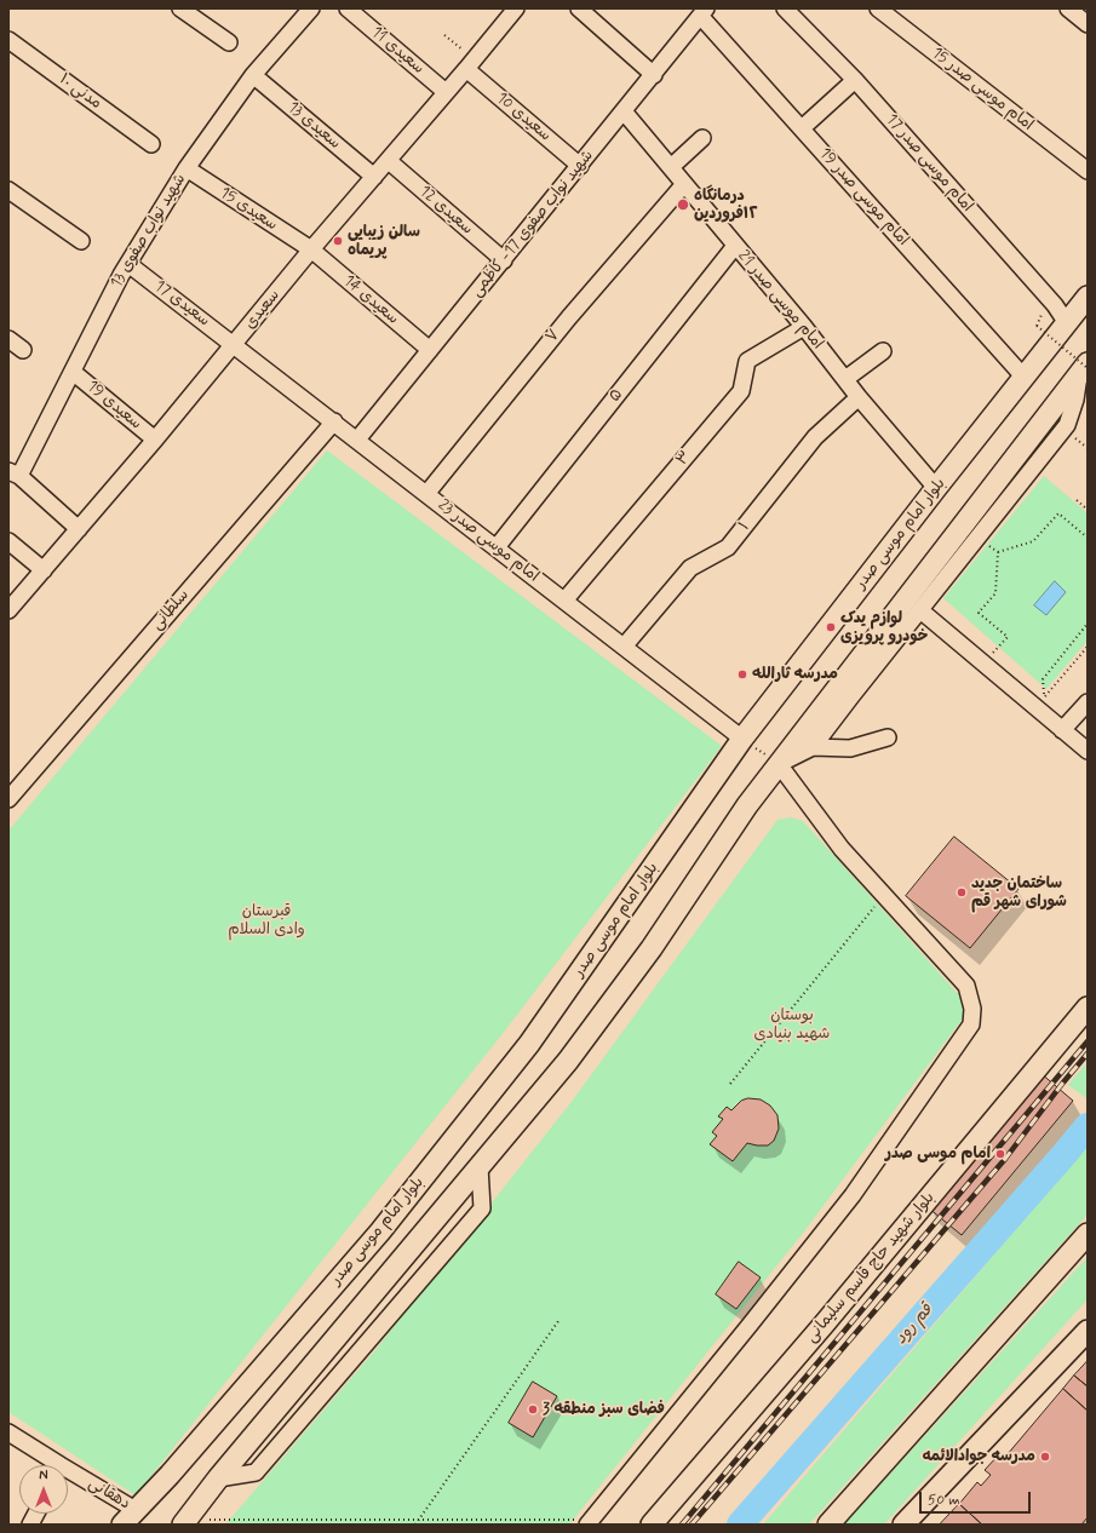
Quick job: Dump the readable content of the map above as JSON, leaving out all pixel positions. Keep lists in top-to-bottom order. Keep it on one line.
{"streets":{"main road":["بلوار امام موسی صدر","بلوار شهید حاج قاسم سلیمانی"],"street":["سعیدی 11","امام موسی صدر 15","مدنی ۱۰","سعیدی 10","سعیدی 13","امام موسی صدر 17","امام موسی صدر 19","سعیدی 15","سعیدی 12","شهید نواب صفوی 17- کاظمی","شهید نواب صفوی 13","سعیدی 14","امام موسی صدر 21","سعیدی 17","سعیدی","۷","۵","سعیدی 19","۳","۱","امام موسی صدر 23","سلطانی","دهقانی"]},"crossings":[["سعیدی 11","سعیدی"],["سعیدی 10","شهید نواب صفوی 17- کاظمی"],["سعیدی 10","سعیدی"],["سعیدی 13","شهید نواب صفوی 13"],["سعیدی 13","سعیدی"],["امام موسی صدر 17","بلوار امام موسی صدر"],["امام موسی صدر 19","شهید نواب صفوی 17- کاظمی"],["امام موسی صدر 19","بلوار امام موسی صدر"],["سعیدی 15","شهید نواب صفوی 13"],["سعیدی 15","سعیدی 14"],["سعیدی 15","سعیدی"],["سعیدی 12","شهید نواب صفوی 17- کاظمی"],["سعیدی 12","سعیدی"],["شهید نواب صفوی 17- کاظمی","سعیدی 14"],["شهید نواب صفوی 17- کاظمی","امام موسی صدر 21"],["شهید نواب صفوی 17- کاظمی","امام موسی صدر 23"],["شهید نواب صفوی 13","سعیدی 17"],["شهید نواب صفوی 13","سعیدی 19"],["سعیدی 14","سعیدی"],["امام موسی صدر 21","۷"],["امام موسی صدر 21","۵"],["امام موسی صدر 21","۳"],["امام موسی صدر 21","۱"],["امام موسی صدر 21","بلوار امام موسی صدر"],["سعیدی 17","سعیدی"],["سعیدی 17","امام موسی صدر 23"],["سعیدی","سعیدی 19"],["سعیدی","امام موسی صدر 23"],["۷","امام موسی صدر 23"],["۵","امام موسی صدر 23"],["۳","امام موسی صدر 23"],["۱","امام موسی صدر 23"],["بلوار امام موسی صدر","امام موسی صدر 23"],["بلوار امام موسی صدر","دهقانی"],["امام موسی صدر 23","سلطانی"]],"water":["قم رود"],"parks":["قبرستان وادی السلام","بوستان شهید بنیادی"],"places":["درمانگاه ١٢فروردین","سالن زیبایی پریماه","لوازم یدک خودرو پرویزی","مدرسه ثارالله","ساختمان جدید شورای شهر قم","امام موسی صدر","فضای سبز منطقه 3","مدرسه جوادالائمه"],"scale_bar":"50 m","north":"top"}
